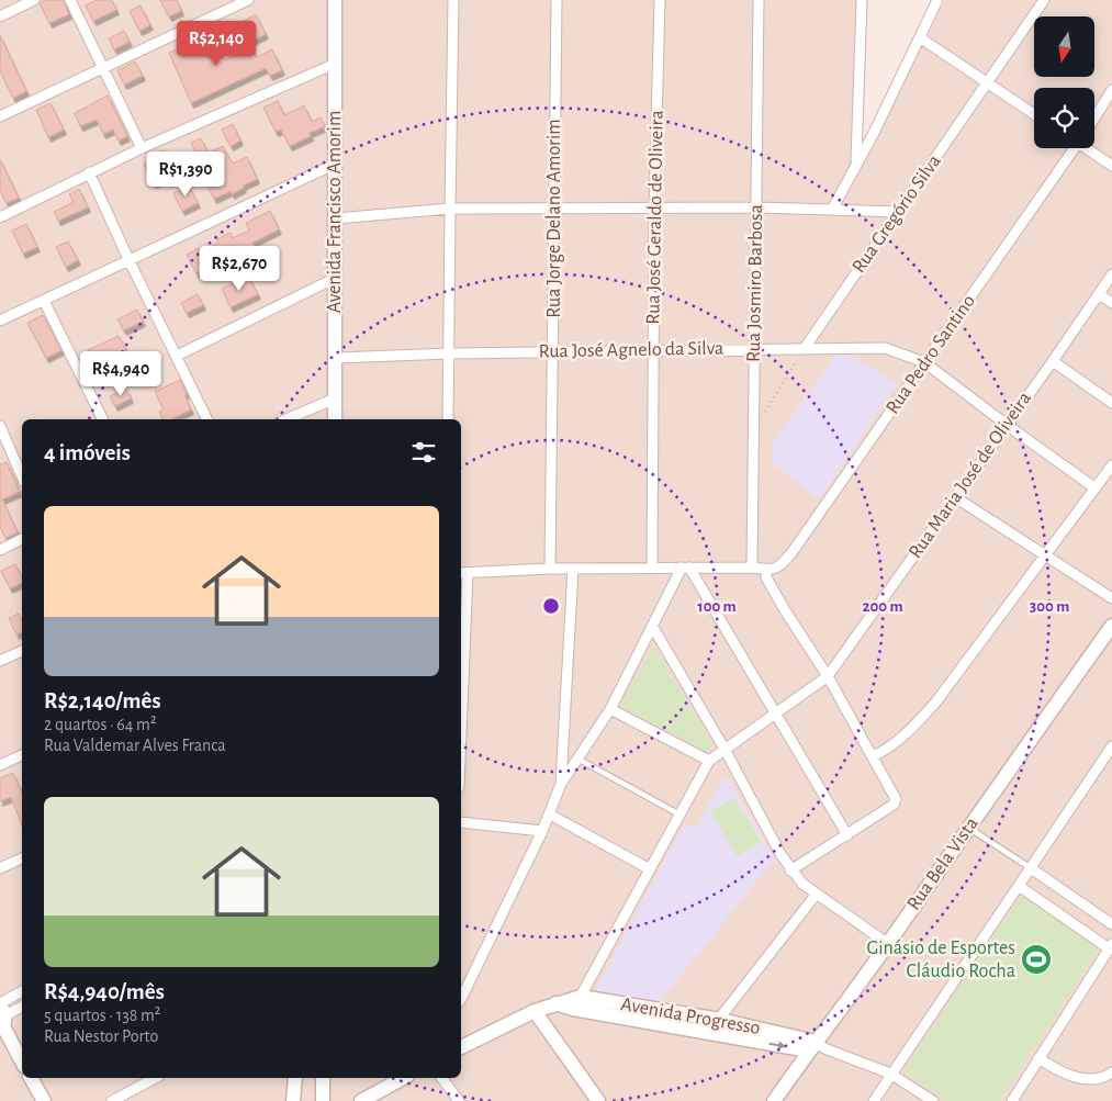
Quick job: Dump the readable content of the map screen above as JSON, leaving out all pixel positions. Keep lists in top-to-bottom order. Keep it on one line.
{"streets":{"street":["Avenida Francisco Amorim","Rua Gregório Silva","Rua José Geraldo de Oliveira","Rua Jorge Delano Amorim","Rua Josmiro Barbosa","Rua José Agnelo da Silva","Rua Pedro Santino","Rua Maria José de Oliveira","Rua Bela Vista","Avenida Progresso"]},"crossings":[["Avenida Francisco Amorim","Rua José Agnelo da Silva"],["Rua Gregório Silva","Rua José Agnelo da Silva"],["Rua José Geraldo de Oliveira","Rua José Agnelo da Silva"],["Rua Jorge Delano Amorim","Rua José Agnelo da Silva"],["Rua Josmiro Barbosa","Rua José Agnelo da Silva"],["Rua José Agnelo da Silva","Rua Pedro Santino"],["Rua José Agnelo da Silva","Rua Maria José de Oliveira"],["Rua Bela Vista","Avenida Progresso"]],"places":{"sports":["Ginásio de Esportes Cláudio Rocha"]},"north":"bottom","page":{"price":["R$2,140","R$1,390","R$2,670","R$4,940"],"heading":"4 imóveis","list":[{"name":"R$2,140/mês","note":"2 quartos · 64 m² · Rua Valdemar Alves Franca"},{"name":"R$4,940/mês","note":"5 quartos · 138 m² · Rua Nestor Porto"}]},"rings":["100 m","200 m","300 m"]}
